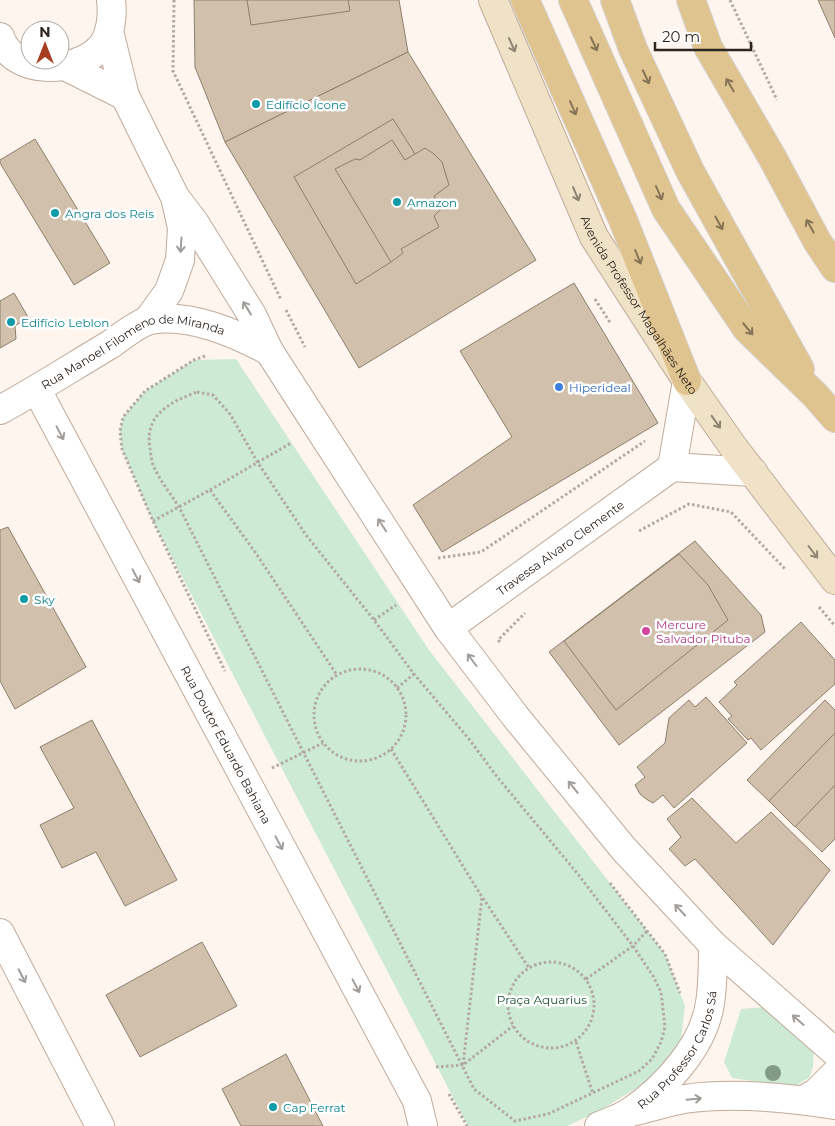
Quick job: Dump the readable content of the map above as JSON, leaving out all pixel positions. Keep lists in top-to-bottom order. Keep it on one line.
{"streets":{"main road":["Avenida Professor Magalhães Neto"],"street":["Rua Manoel Filomeno de Miranda","Travessa Alvaro Clemente","Rua Doutor Eduardo Bahiana","Rua Professor Carlos Sá"]},"crossings":[["Rua Manoel Filomeno de Miranda","Rua Doutor Eduardo Bahiana"]],"parks":["Praça Aquarius"],"places":["Edifício Ícone","Amazon","Angra dos Reis","Edifício Leblon","Hiperideal","Sky","Mercure Salvador Pituba","Cap Ferrat"],"scale_bar":"20 m","north":"top"}
